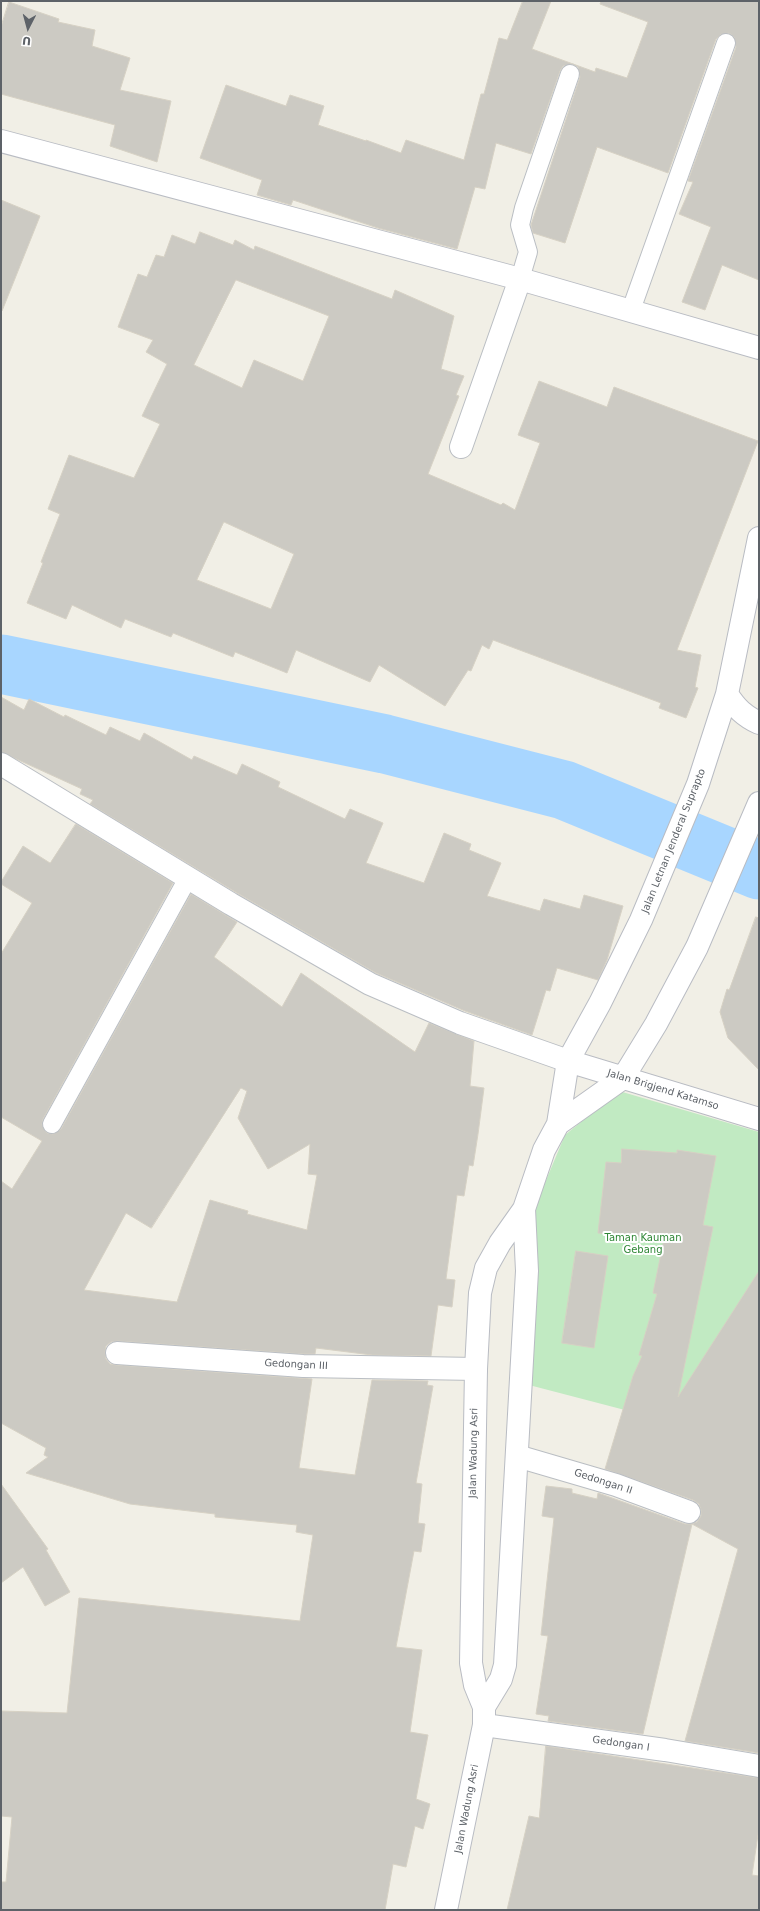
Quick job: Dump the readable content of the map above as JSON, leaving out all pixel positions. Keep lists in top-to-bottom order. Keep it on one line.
{"streets":{"street":["Jalan Letnan Jenderal Suprapto","Jalan Brigjend Katamso","Gedongan III","Jalan Wadung Asri","Gedongan II","Gedongan I"]},"crossings":[["Jalan Letnan Jenderal Suprapto","Jalan Brigjend Katamso"],["Jalan Letnan Jenderal Suprapto","Jalan Wadung Asri"],["Jalan Brigjend Katamso","Jalan Wadung Asri"],["Gedongan III","Jalan Wadung Asri"],["Jalan Wadung Asri","Gedongan II"],["Jalan Wadung Asri","Gedongan I"]],"parks":["Taman Kauman Gebang"],"north":"bottom"}
